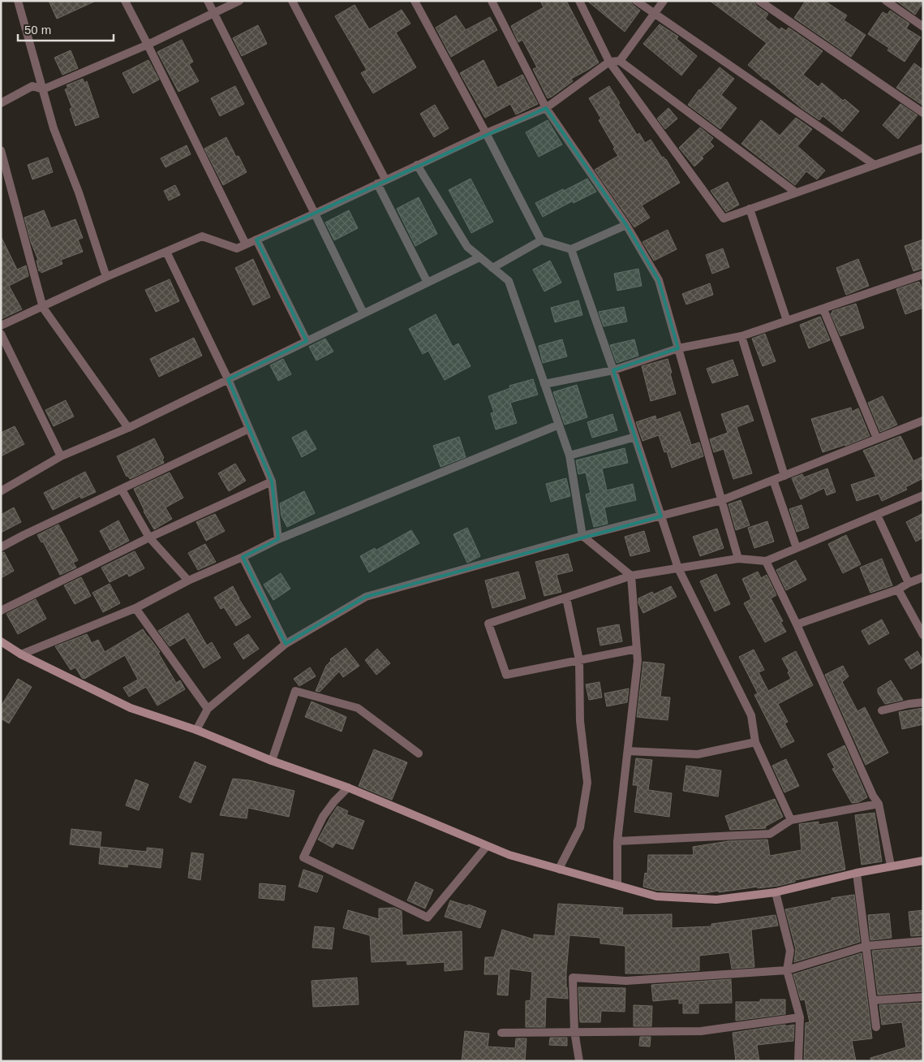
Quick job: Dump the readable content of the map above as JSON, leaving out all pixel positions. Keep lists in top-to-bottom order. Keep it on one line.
{"scale_bar":"50 m"}
